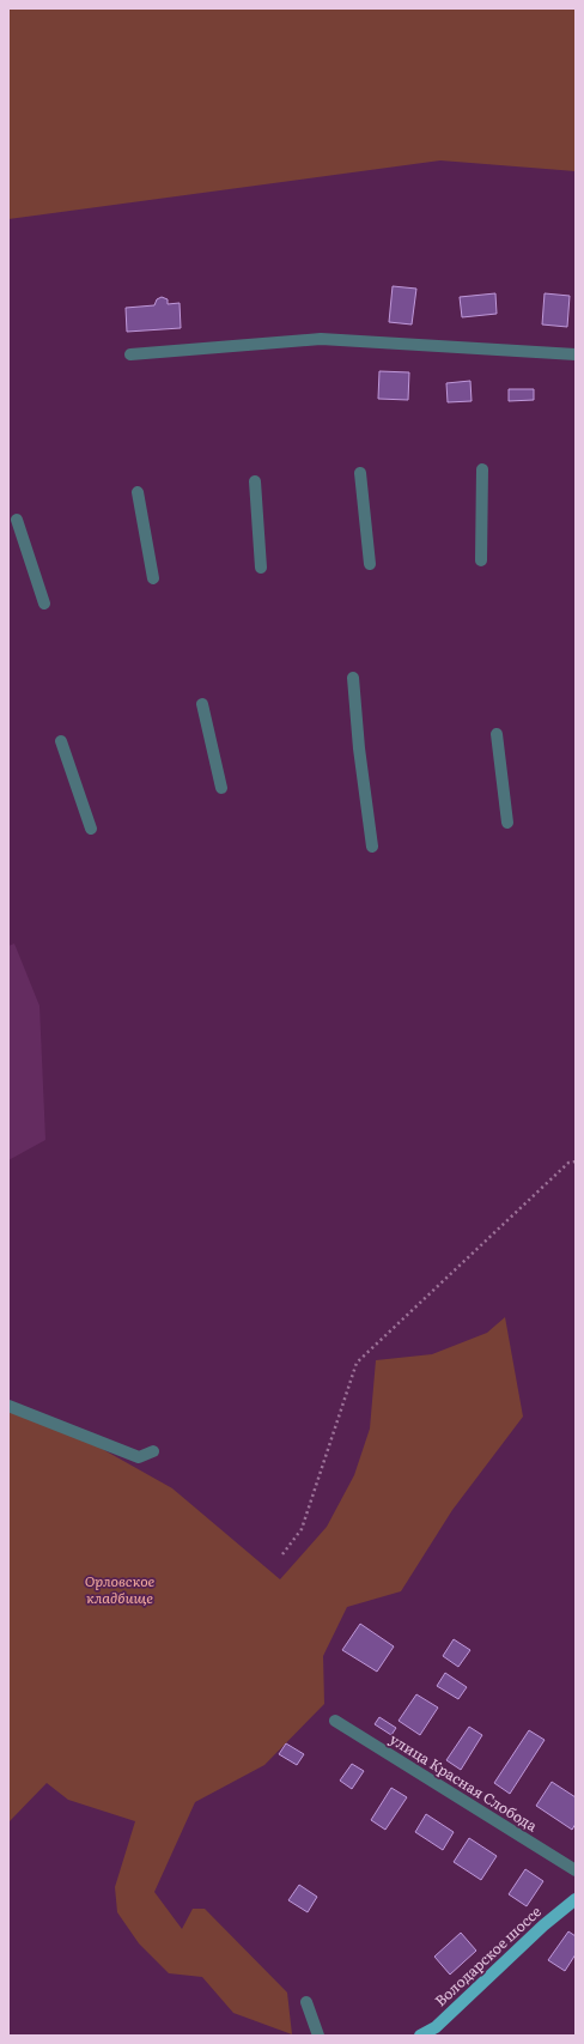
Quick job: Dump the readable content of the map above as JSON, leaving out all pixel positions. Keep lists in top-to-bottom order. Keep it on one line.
{"streets":{"main road":["Володарское шоссе"],"street":["улица Красная Слобода"]},"parks":["Орловское кладбище"]}
